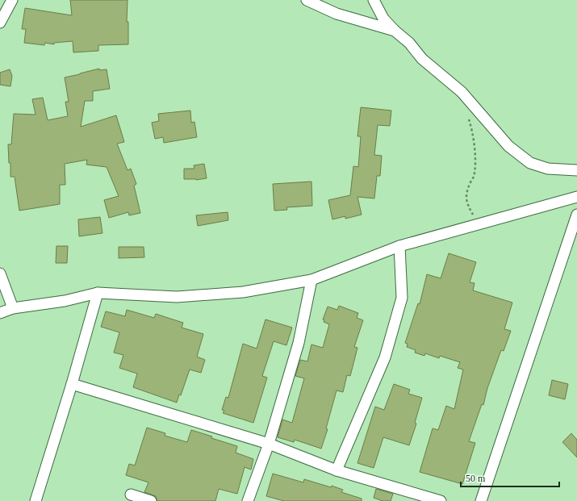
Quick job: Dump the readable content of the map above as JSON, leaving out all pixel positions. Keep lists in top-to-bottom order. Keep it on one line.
{"scale_bar":"50 m"}
